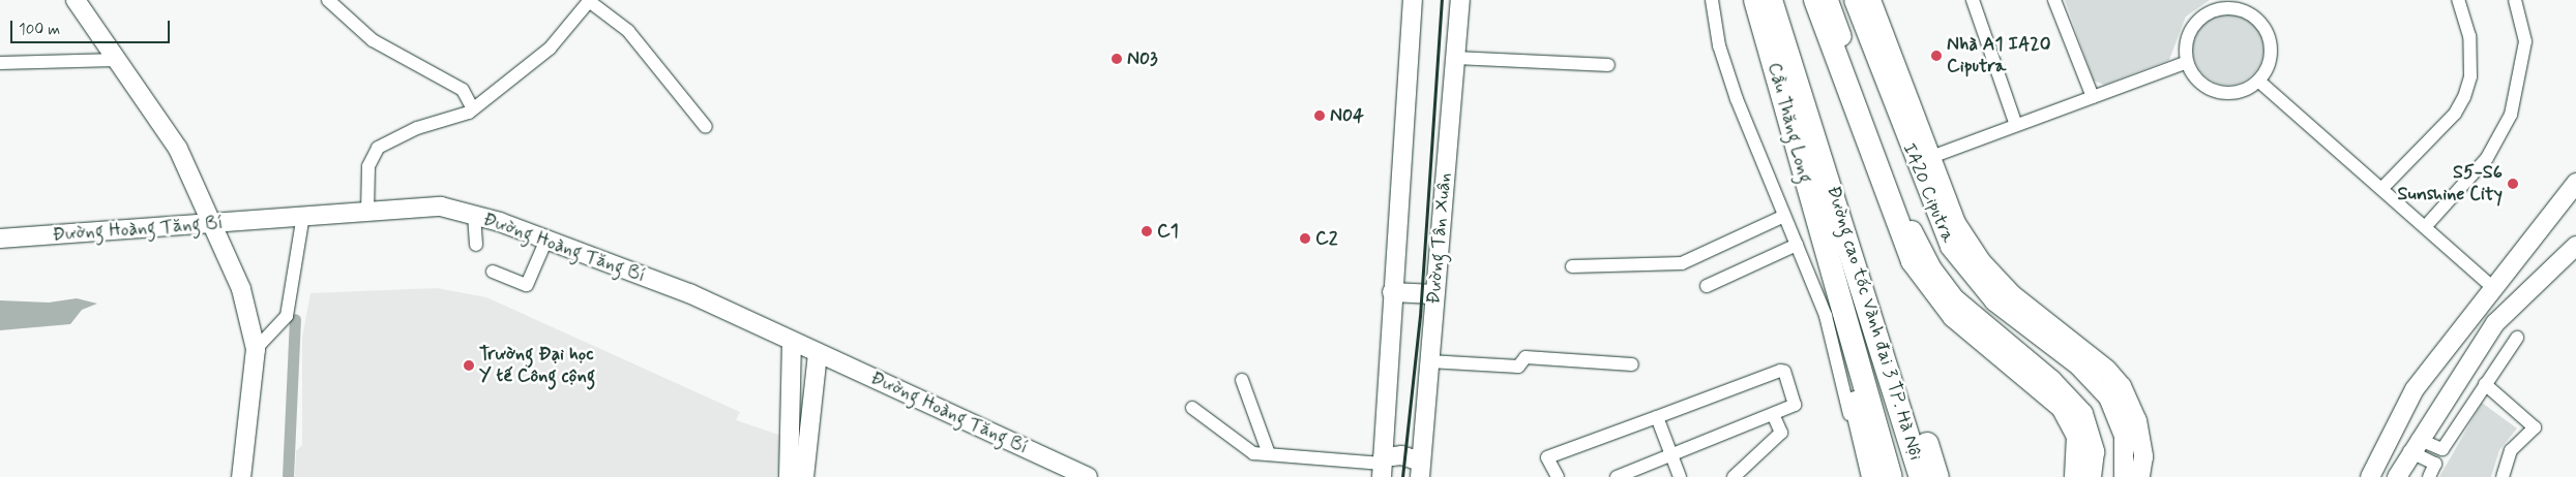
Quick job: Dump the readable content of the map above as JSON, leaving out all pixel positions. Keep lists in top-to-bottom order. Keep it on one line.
{"streets":{"highway":["Cầu Thăng Long","Đường cao tốc Vành đai 3 TP. Hà Nội"],"street":["IA20 Ciputra","Đường Hoàng Tăng Bí","Đường Tân Xuân"]},"crossings":[["Cầu Thăng Long","Đường cao tốc Vành đai 3 TP. Hà Nội"]],"places":["Nhà A1 IA20 Ciputra","N03","N04","S5-S6 Sunshine City","C1","C2","Trường Đại học Y tế Công cộng"],"scale_bar":"100 m"}
